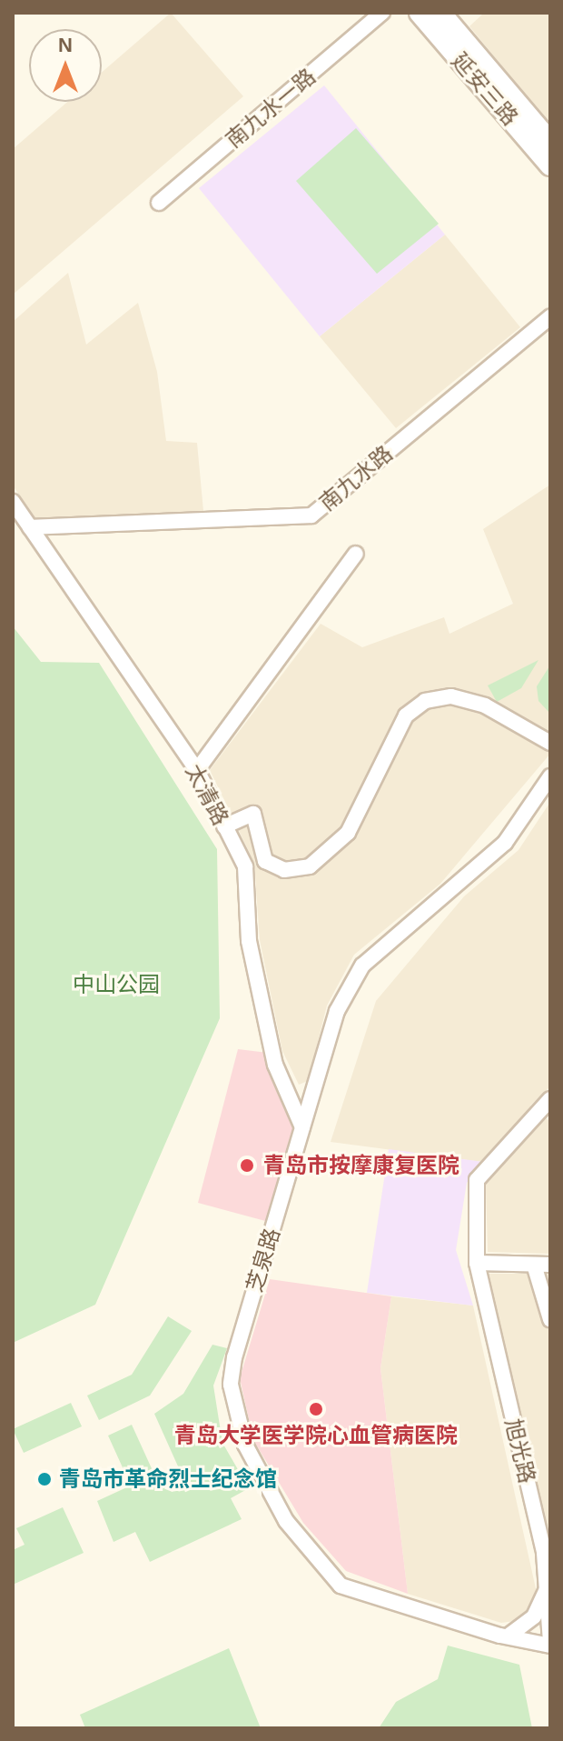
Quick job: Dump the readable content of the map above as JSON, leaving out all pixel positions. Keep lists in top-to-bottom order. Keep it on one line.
{"streets":{"main road":["延安三路"],"street":["南九水一路","南九水路","太清路","芝泉路","旭光路"]},"crossings":[["南九水路","太清路"],["太清路","芝泉路"],["芝泉路","旭光路"]],"parks":["中山公园"],"places":["青岛市按摩康复医院","青岛大学医学院心血管病医院","青岛市革命烈士纪念馆"],"north":"top"}
